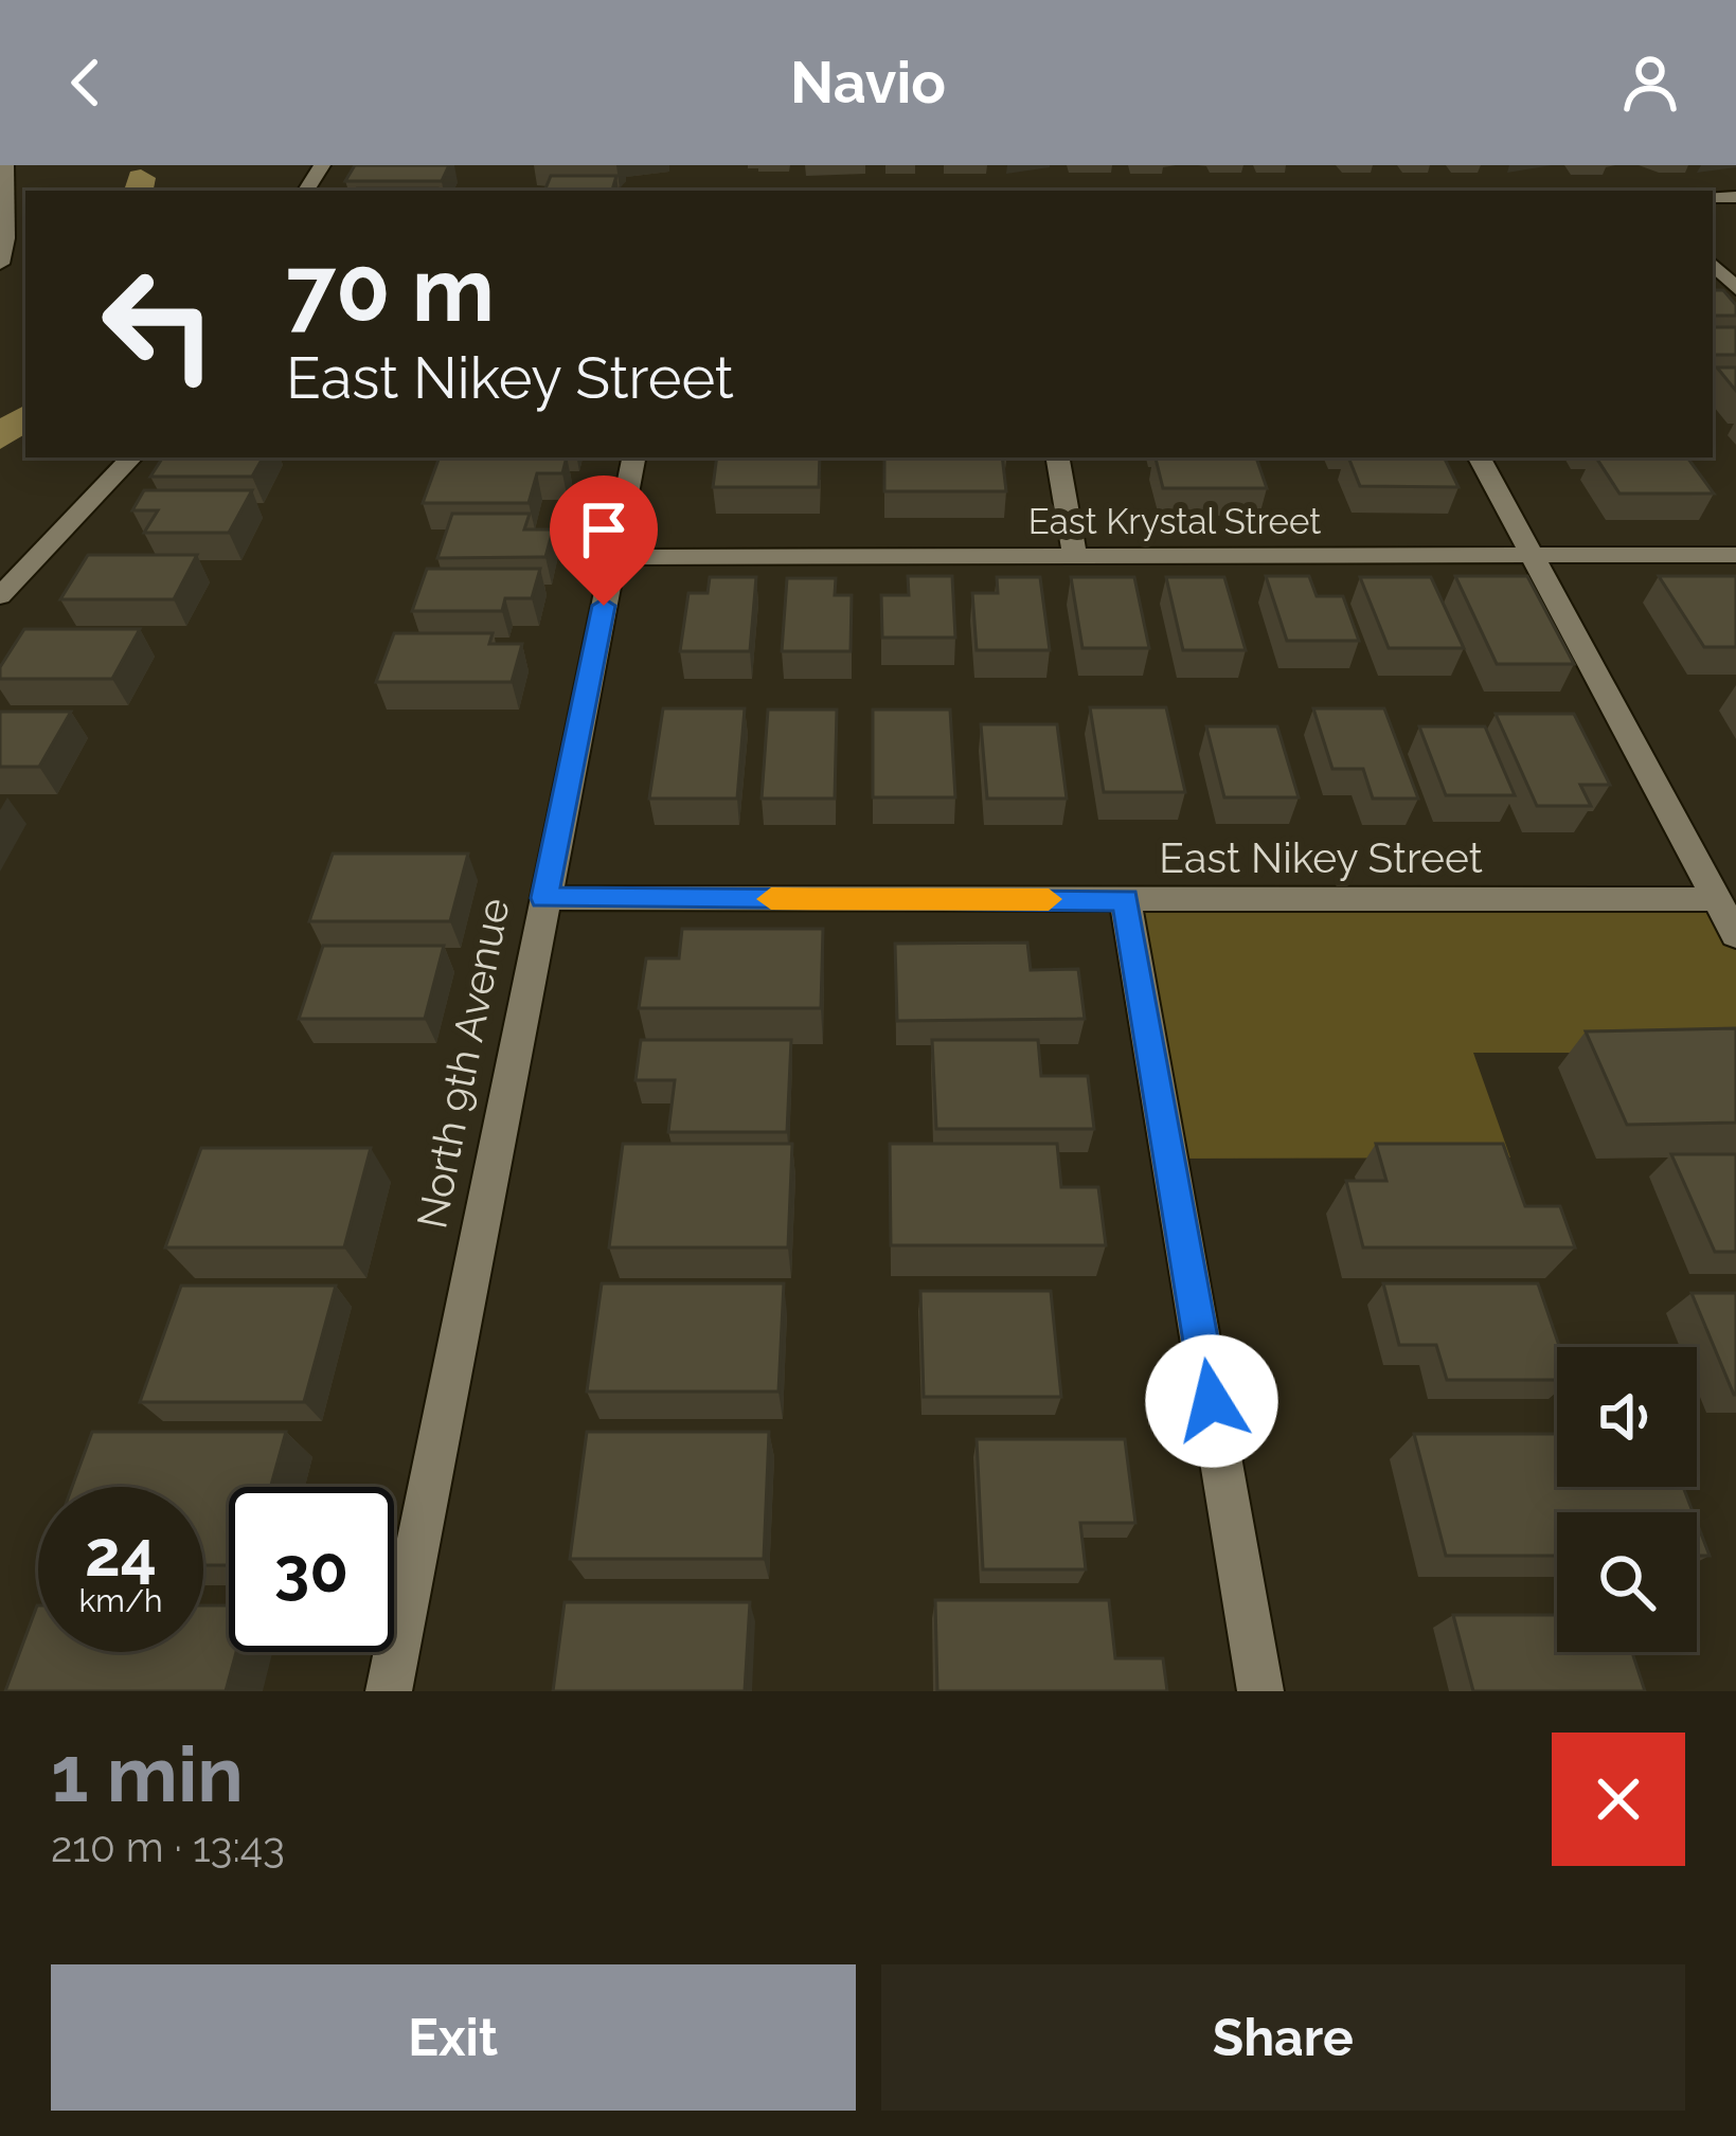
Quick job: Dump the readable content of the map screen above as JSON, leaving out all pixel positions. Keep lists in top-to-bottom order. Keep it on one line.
{"streets":{"street":["East Krystal Street","East Nikey Street","North 9th Avenue"]},"crossings":[["East Krystal Street","North 9th Avenue"],["East Nikey Street","North 9th Avenue"]],"page":{"header":"Navio","turn":["70 m","East Nikey Street"],"speed":"24 km/h","limit":"30","heading":["1 min","210 m · 13:43"],"buttons":["Exit","Share"]}}
